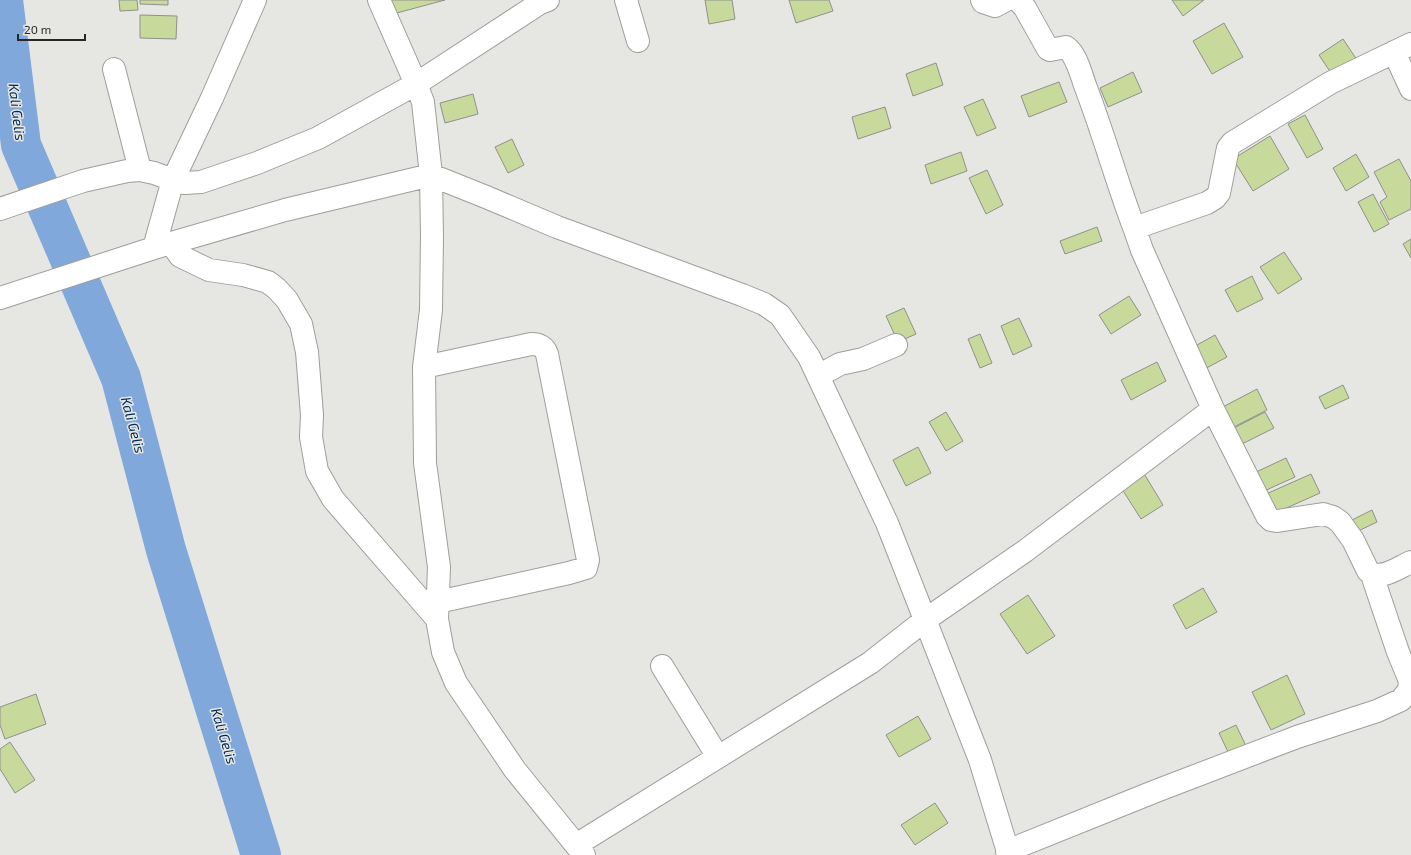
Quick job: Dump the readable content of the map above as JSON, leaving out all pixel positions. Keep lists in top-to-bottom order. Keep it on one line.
{"water":["Kali Gelis"],"scale_bar":"20 m"}
